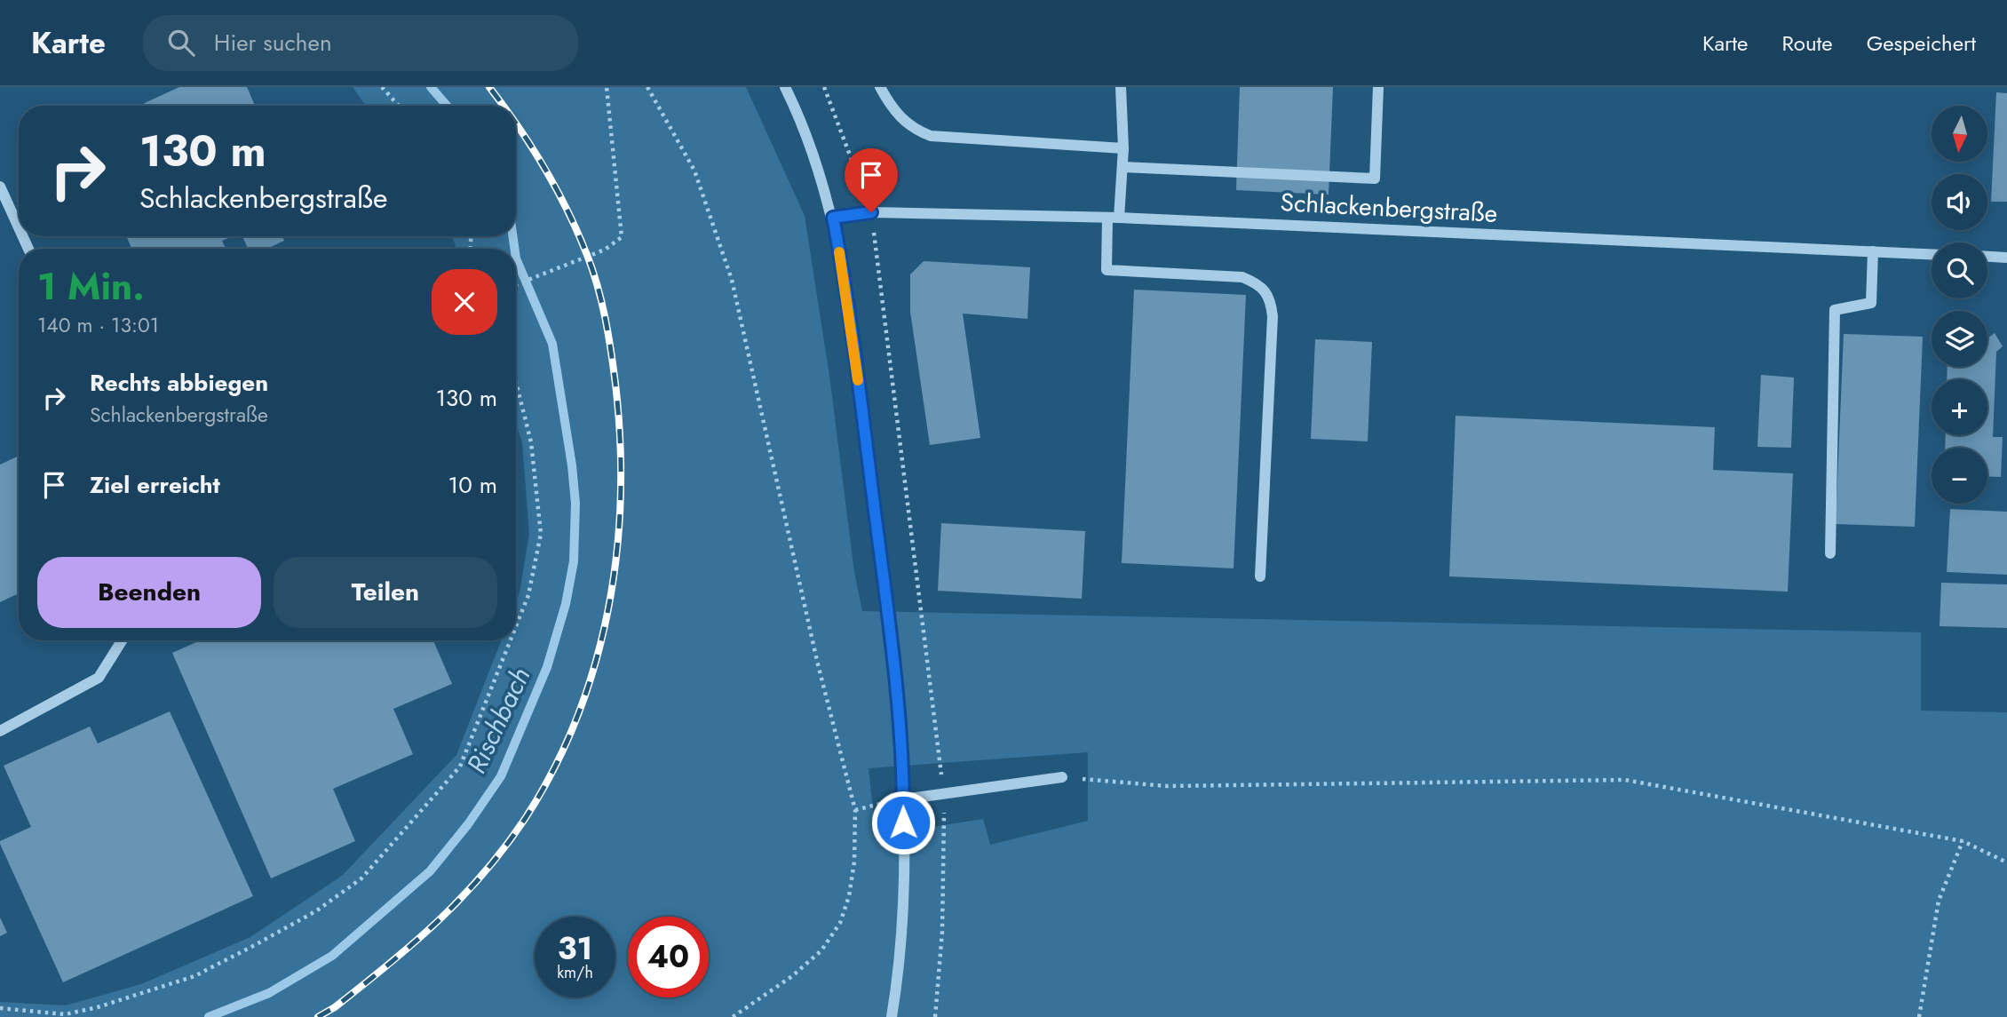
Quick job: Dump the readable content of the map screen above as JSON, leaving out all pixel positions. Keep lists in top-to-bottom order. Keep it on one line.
{"streets":{"street":["Schlackenbergstraße"]},"water":["Rischbach"],"north":"bottom","page":{"header":"Karte","search":"Hier suchen","nav":["Karte","Route","Gespeichert"],"map_buttons":["+","−"],"turn":["130 m","Schlackenbergstraße"],"heading":["1 Min.","140 m · 13:01"],"list":[{"name":"Rechts abbiegen","note":"Schlackenbergstraße","value":"130 m"},{"name":"Ziel erreicht","value":"10 m"}],"buttons":["Beenden","Teilen"],"speed":"31 km/h","limit":"40"}}
